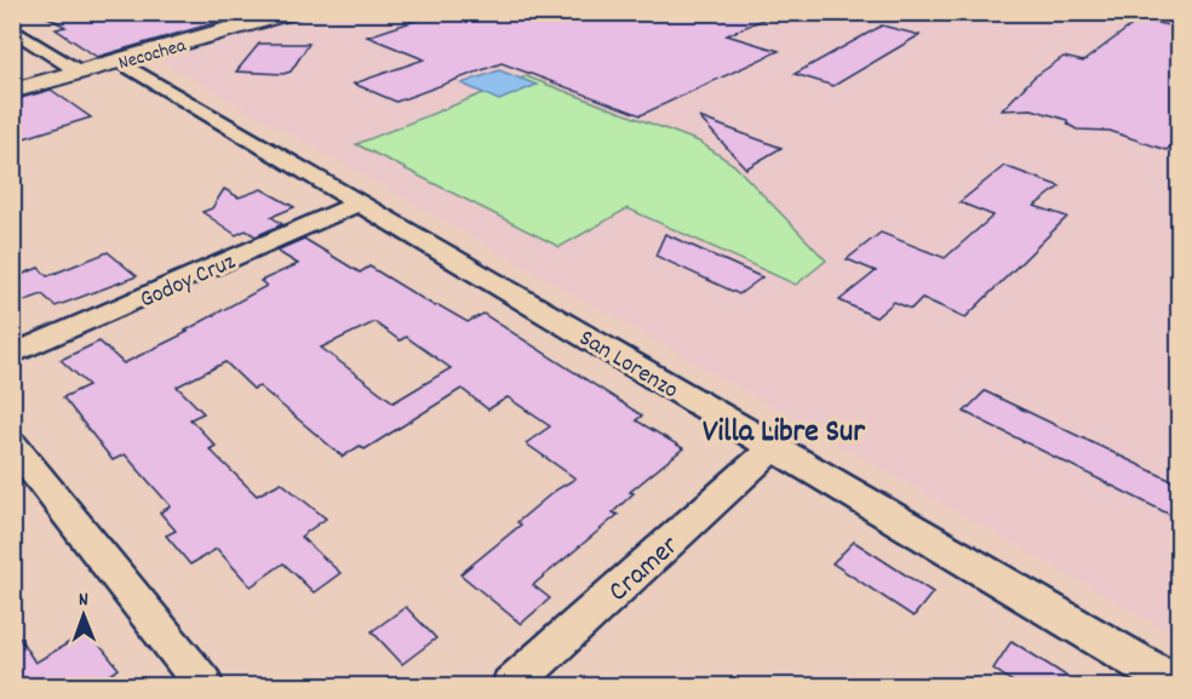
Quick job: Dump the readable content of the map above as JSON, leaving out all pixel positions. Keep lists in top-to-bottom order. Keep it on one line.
{"streets":{"main road":["Necochea"],"street":["Godoy Cruz","San Lorenzo","Cramer"]},"crossings":[["Necochea","San Lorenzo"],["Godoy Cruz","San Lorenzo"],["San Lorenzo","Cramer"]],"districts":["Villa Libre Sur"],"north":"top"}
